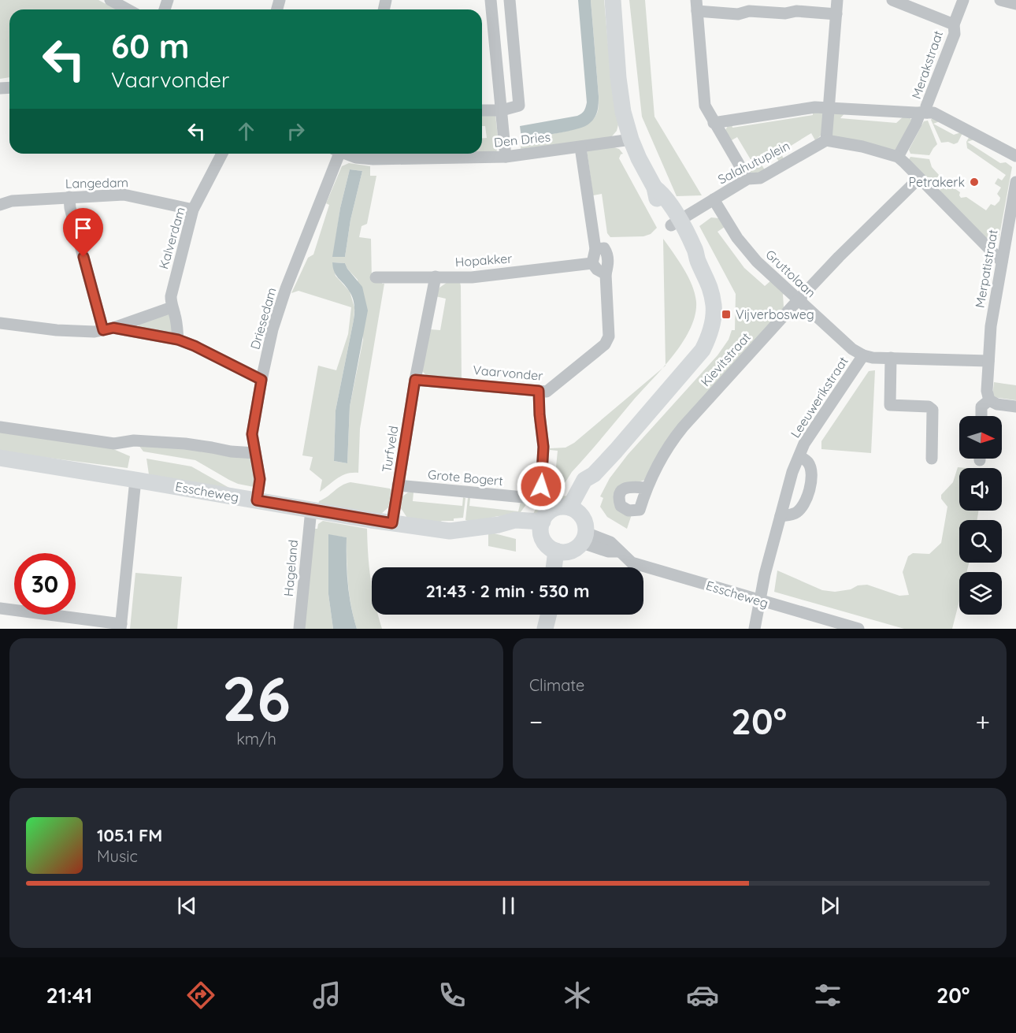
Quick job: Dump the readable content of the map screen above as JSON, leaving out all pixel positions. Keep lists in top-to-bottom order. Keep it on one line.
{"streets":{"main road":["Esscheweg"],"street":["Merakstraat","Den Dries","Salahutuplein","Langedam","Kalverdam","Hopakker","Merpatistraat","Gruttolaan","Driesedam","Kievitstraat","Vaarvonder","Leeuwerikstraat","Turfveld","Grote Bogert","Hageland"]},"crossings":[["Salahutuplein","Gruttolaan"],["Langedam","Kalverdam"],["Hopakker","Turfveld"],["Gruttolaan","Kievitstraat"],["Gruttolaan","Leeuwerikstraat"],["Driesedam","Esscheweg"],["Vaarvonder","Turfveld"],["Leeuwerikstraat","Esscheweg"],["Turfveld","Grote Bogert"],["Turfveld","Esscheweg"],["Esscheweg","Hageland"]],"places":{"other":["Petrakerk"],"transit":["Vijverbosweg"]},"north":"right","page":{"turn":["60 m","Vaarvonder"],"limit":"30","trip":"21:43 · 2 min · 530 m","tile":[["26","km/h"],"Climate"],"heat":["−","20°","+"],"song":["105.1 FM","Music"],"tabs":["21:41","20°"]}}
